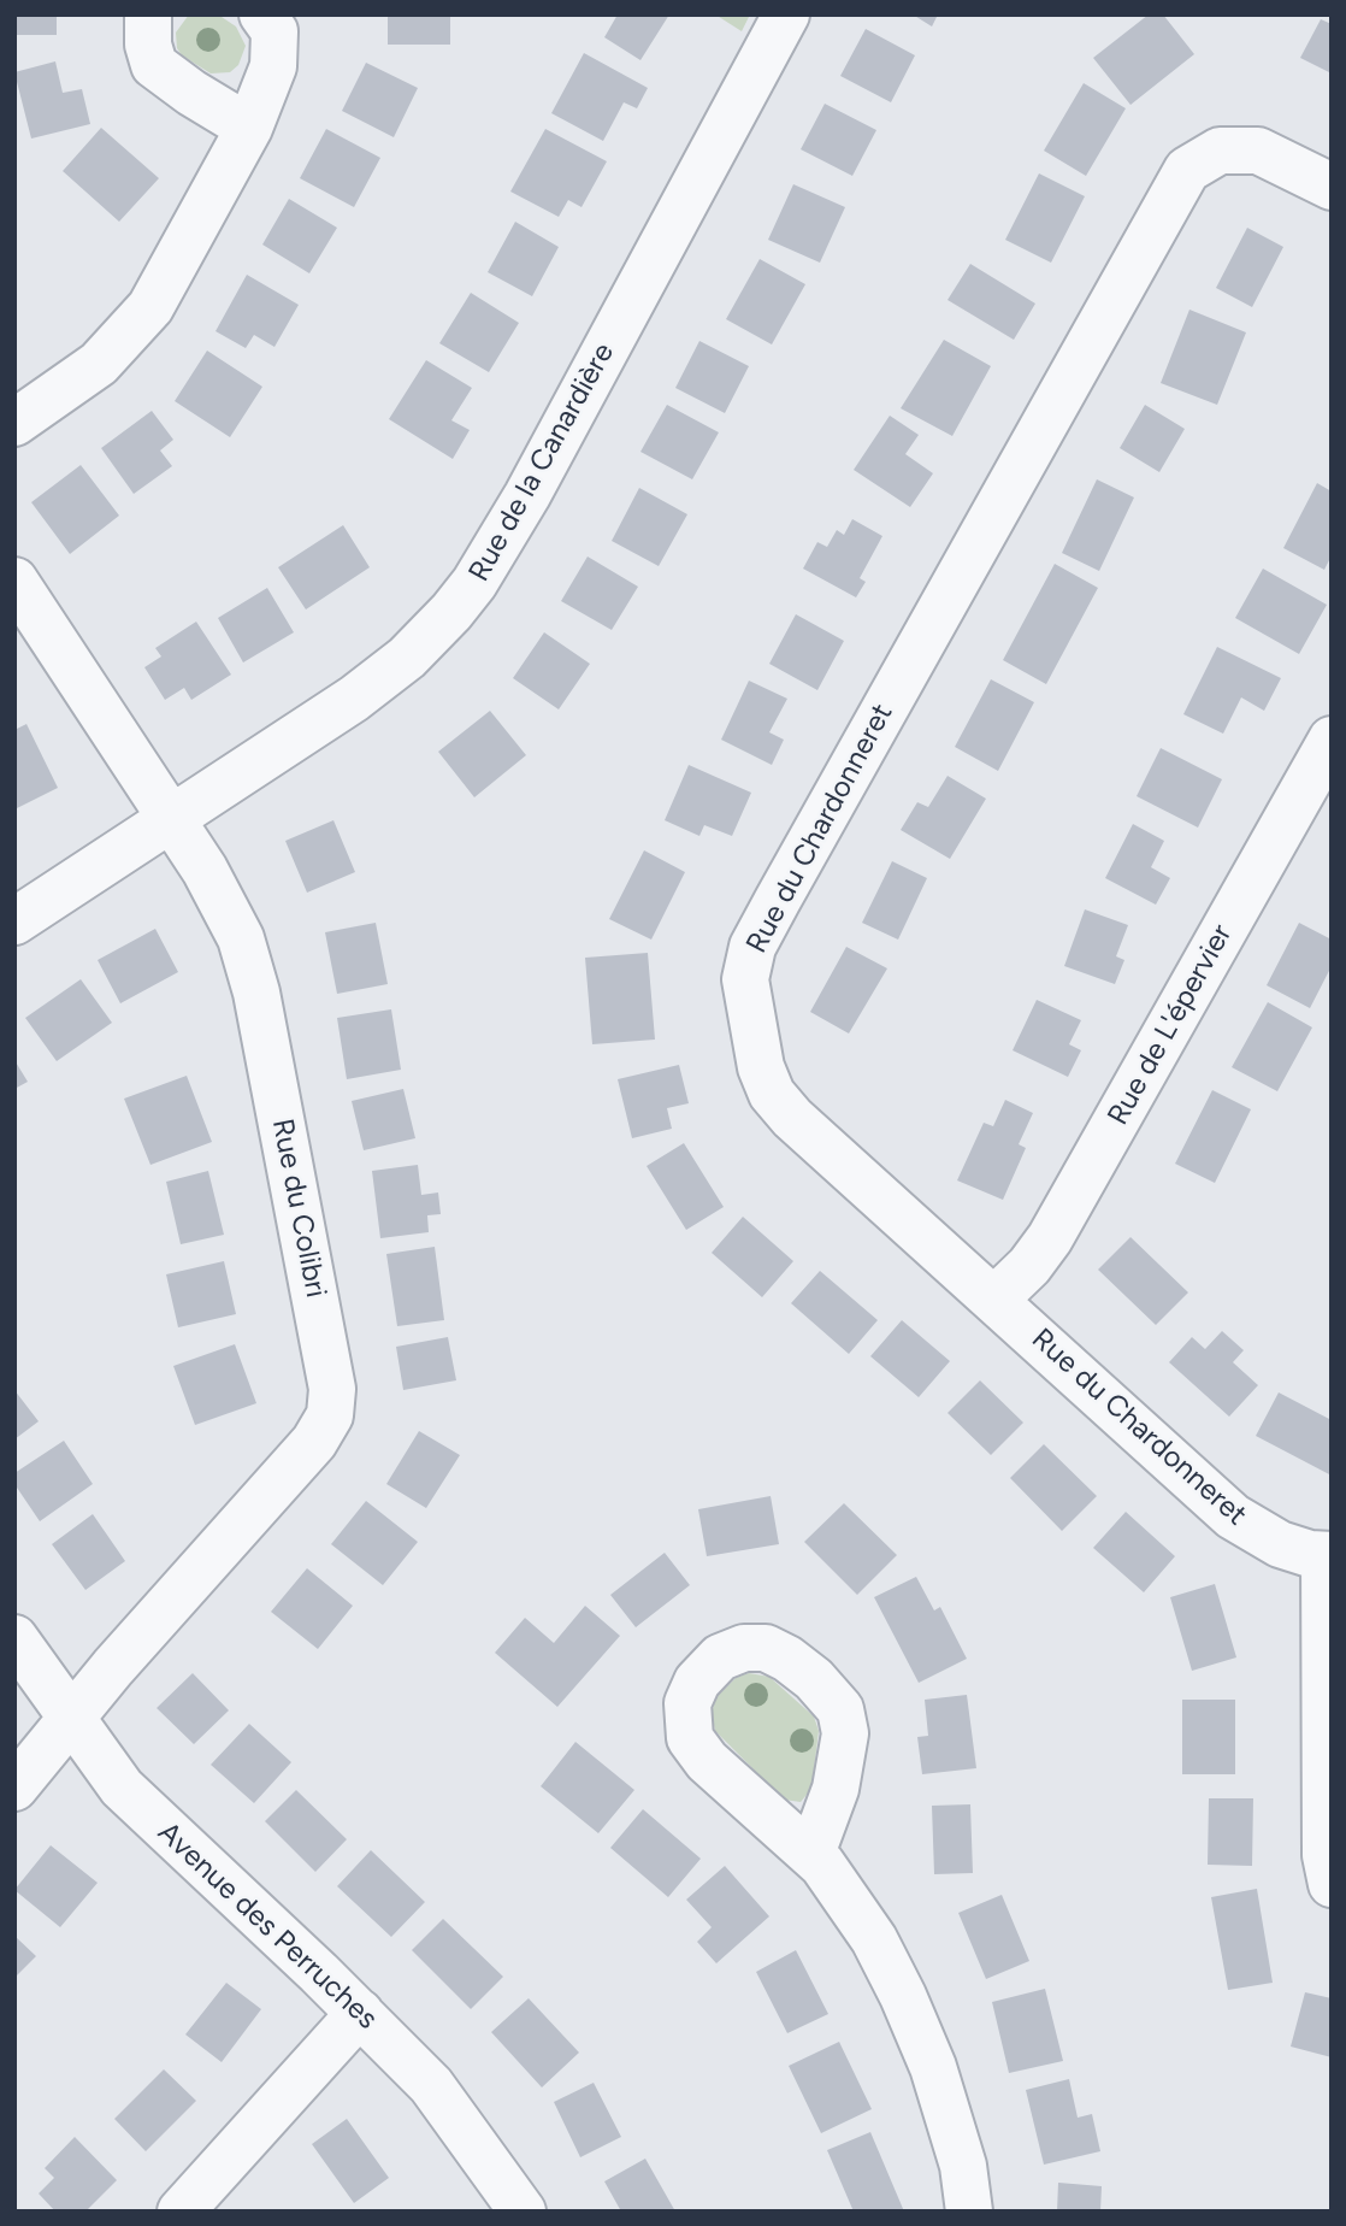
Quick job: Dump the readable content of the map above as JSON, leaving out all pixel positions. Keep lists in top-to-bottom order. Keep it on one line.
{"streets":{"street":["Rue de la Canardière","Rue du Chardonneret","Rue de L'épervier","Rue du Colibri","Avenue des Perruches"]},"crossings":[["Rue de la Canardière","Rue du Colibri"],["Rue du Chardonneret","Rue de L'épervier"],["Rue du Colibri","Avenue des Perruches"]]}
